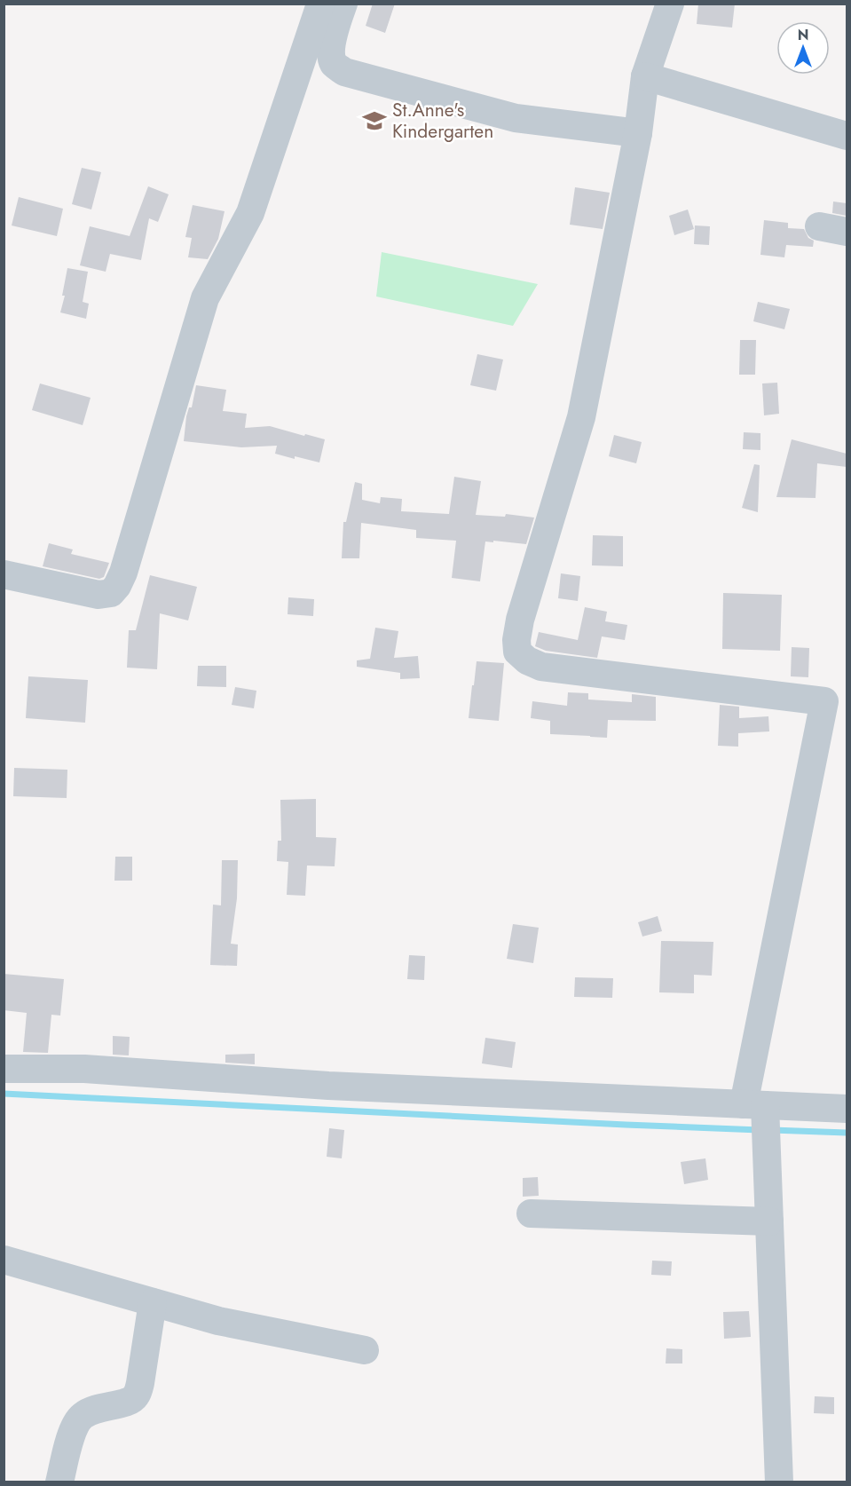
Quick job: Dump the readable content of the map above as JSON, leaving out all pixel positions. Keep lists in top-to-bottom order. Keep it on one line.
{"places":{"school or university":["St.Anne's Kindergarten"]},"north":"top"}
